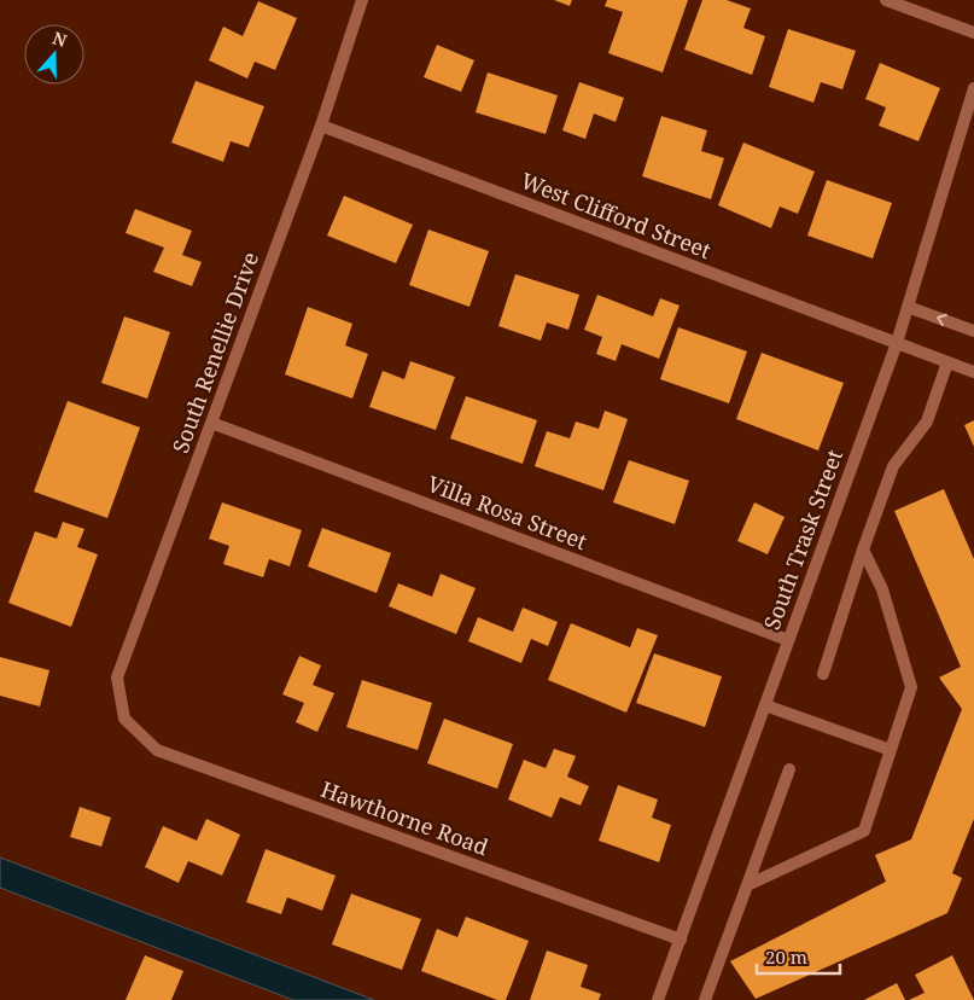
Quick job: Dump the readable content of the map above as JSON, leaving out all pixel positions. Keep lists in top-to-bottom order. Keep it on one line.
{"streets":{"street":["West Clifford Street","South Renellie Drive","Villa Rosa Street","South Trask Street","Hawthorne Road"]},"crossings":[["West Clifford Street","South Renellie Drive"],["West Clifford Street","South Trask Street"],["South Renellie Drive","Villa Rosa Street"],["South Renellie Drive","Hawthorne Road"],["Villa Rosa Street","South Trask Street"],["South Trask Street","Hawthorne Road"]],"scale_bar":"20 m","north":"top"}
